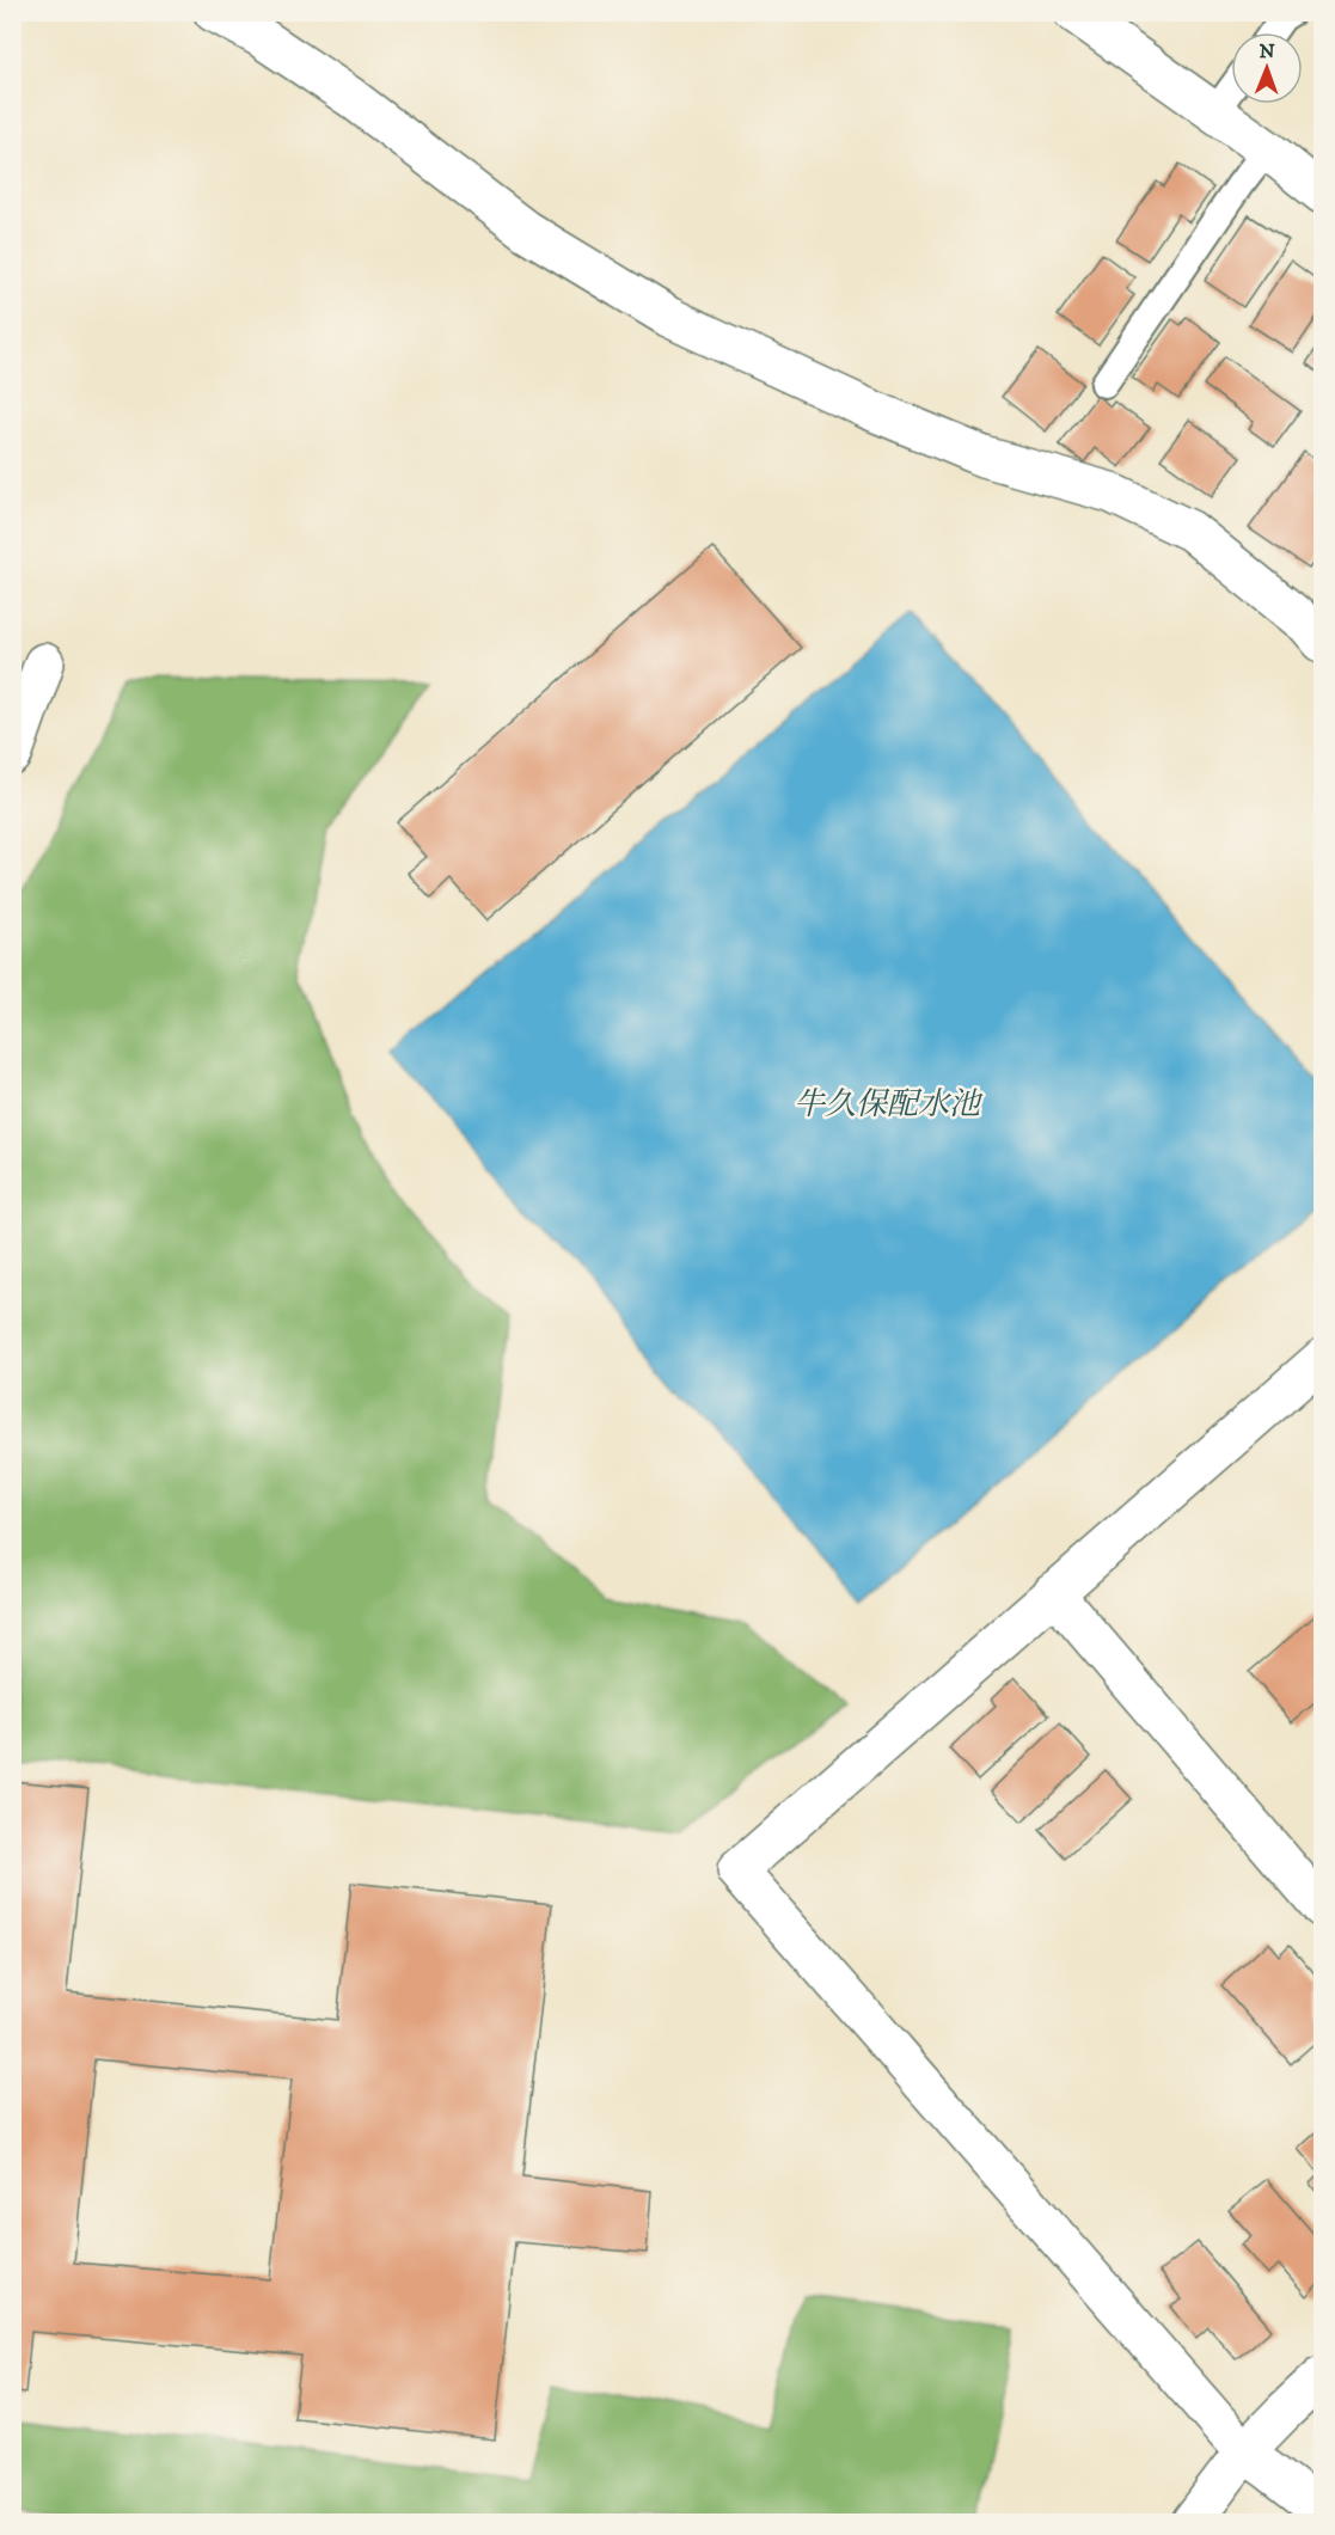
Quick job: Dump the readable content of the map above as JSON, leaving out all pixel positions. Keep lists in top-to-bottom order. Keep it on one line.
{"water":["牛久保配水池"],"north":"top"}
